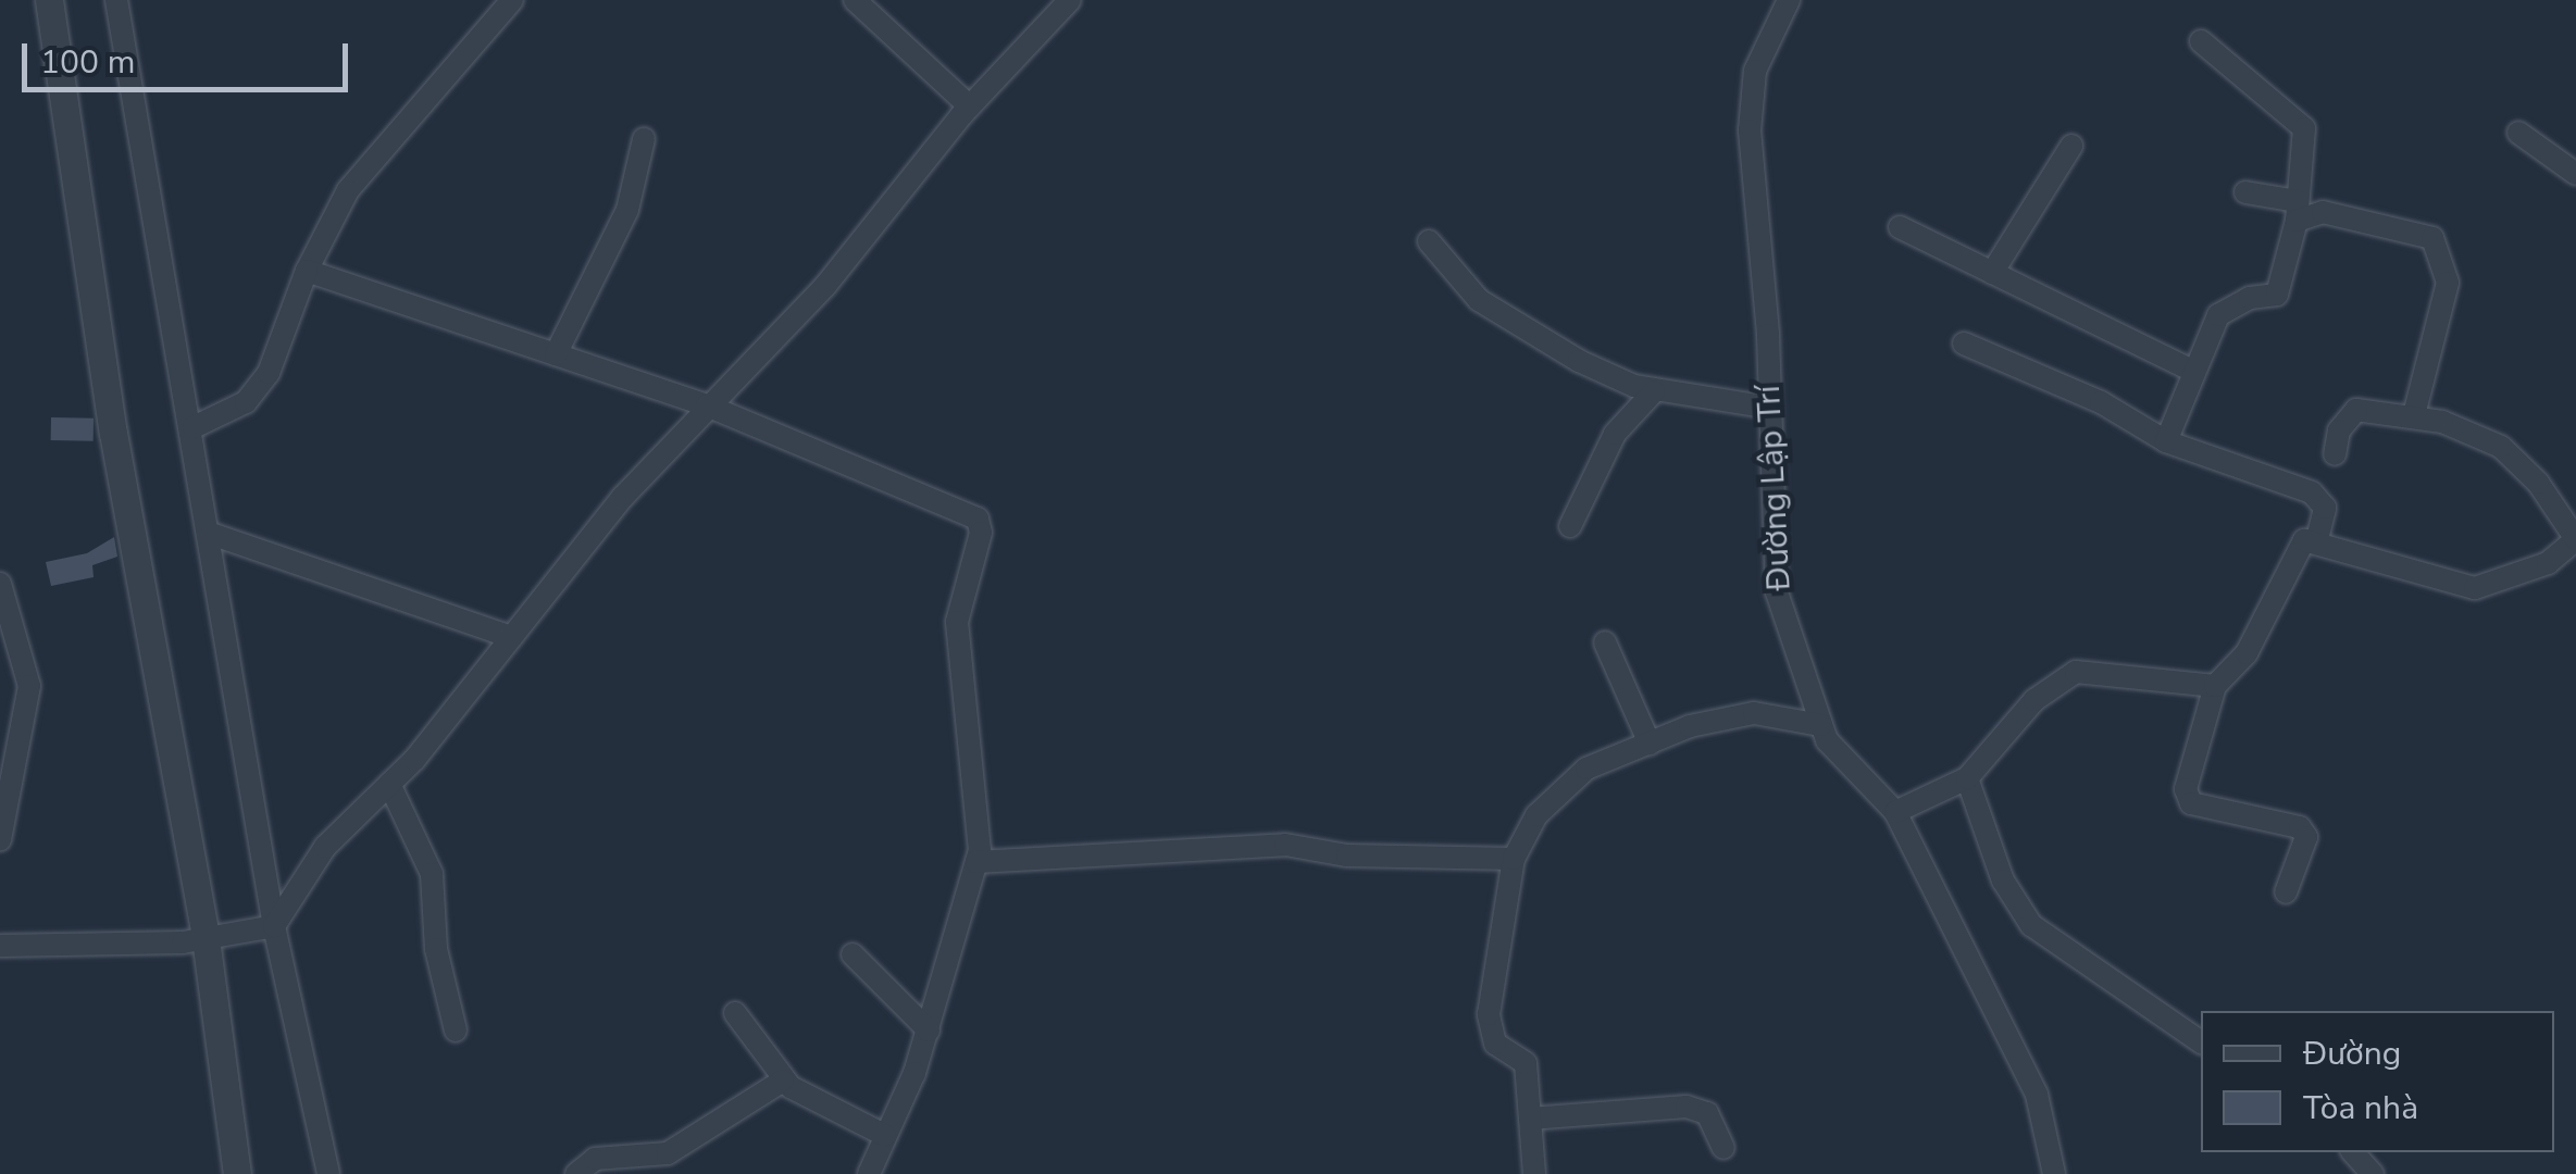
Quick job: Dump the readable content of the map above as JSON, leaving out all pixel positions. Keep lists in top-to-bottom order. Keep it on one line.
{"streets":{"street":["Đường Lập Trí"]},"legend":["Đường","Tòa nhà"],"scale_bar":"100 m"}
